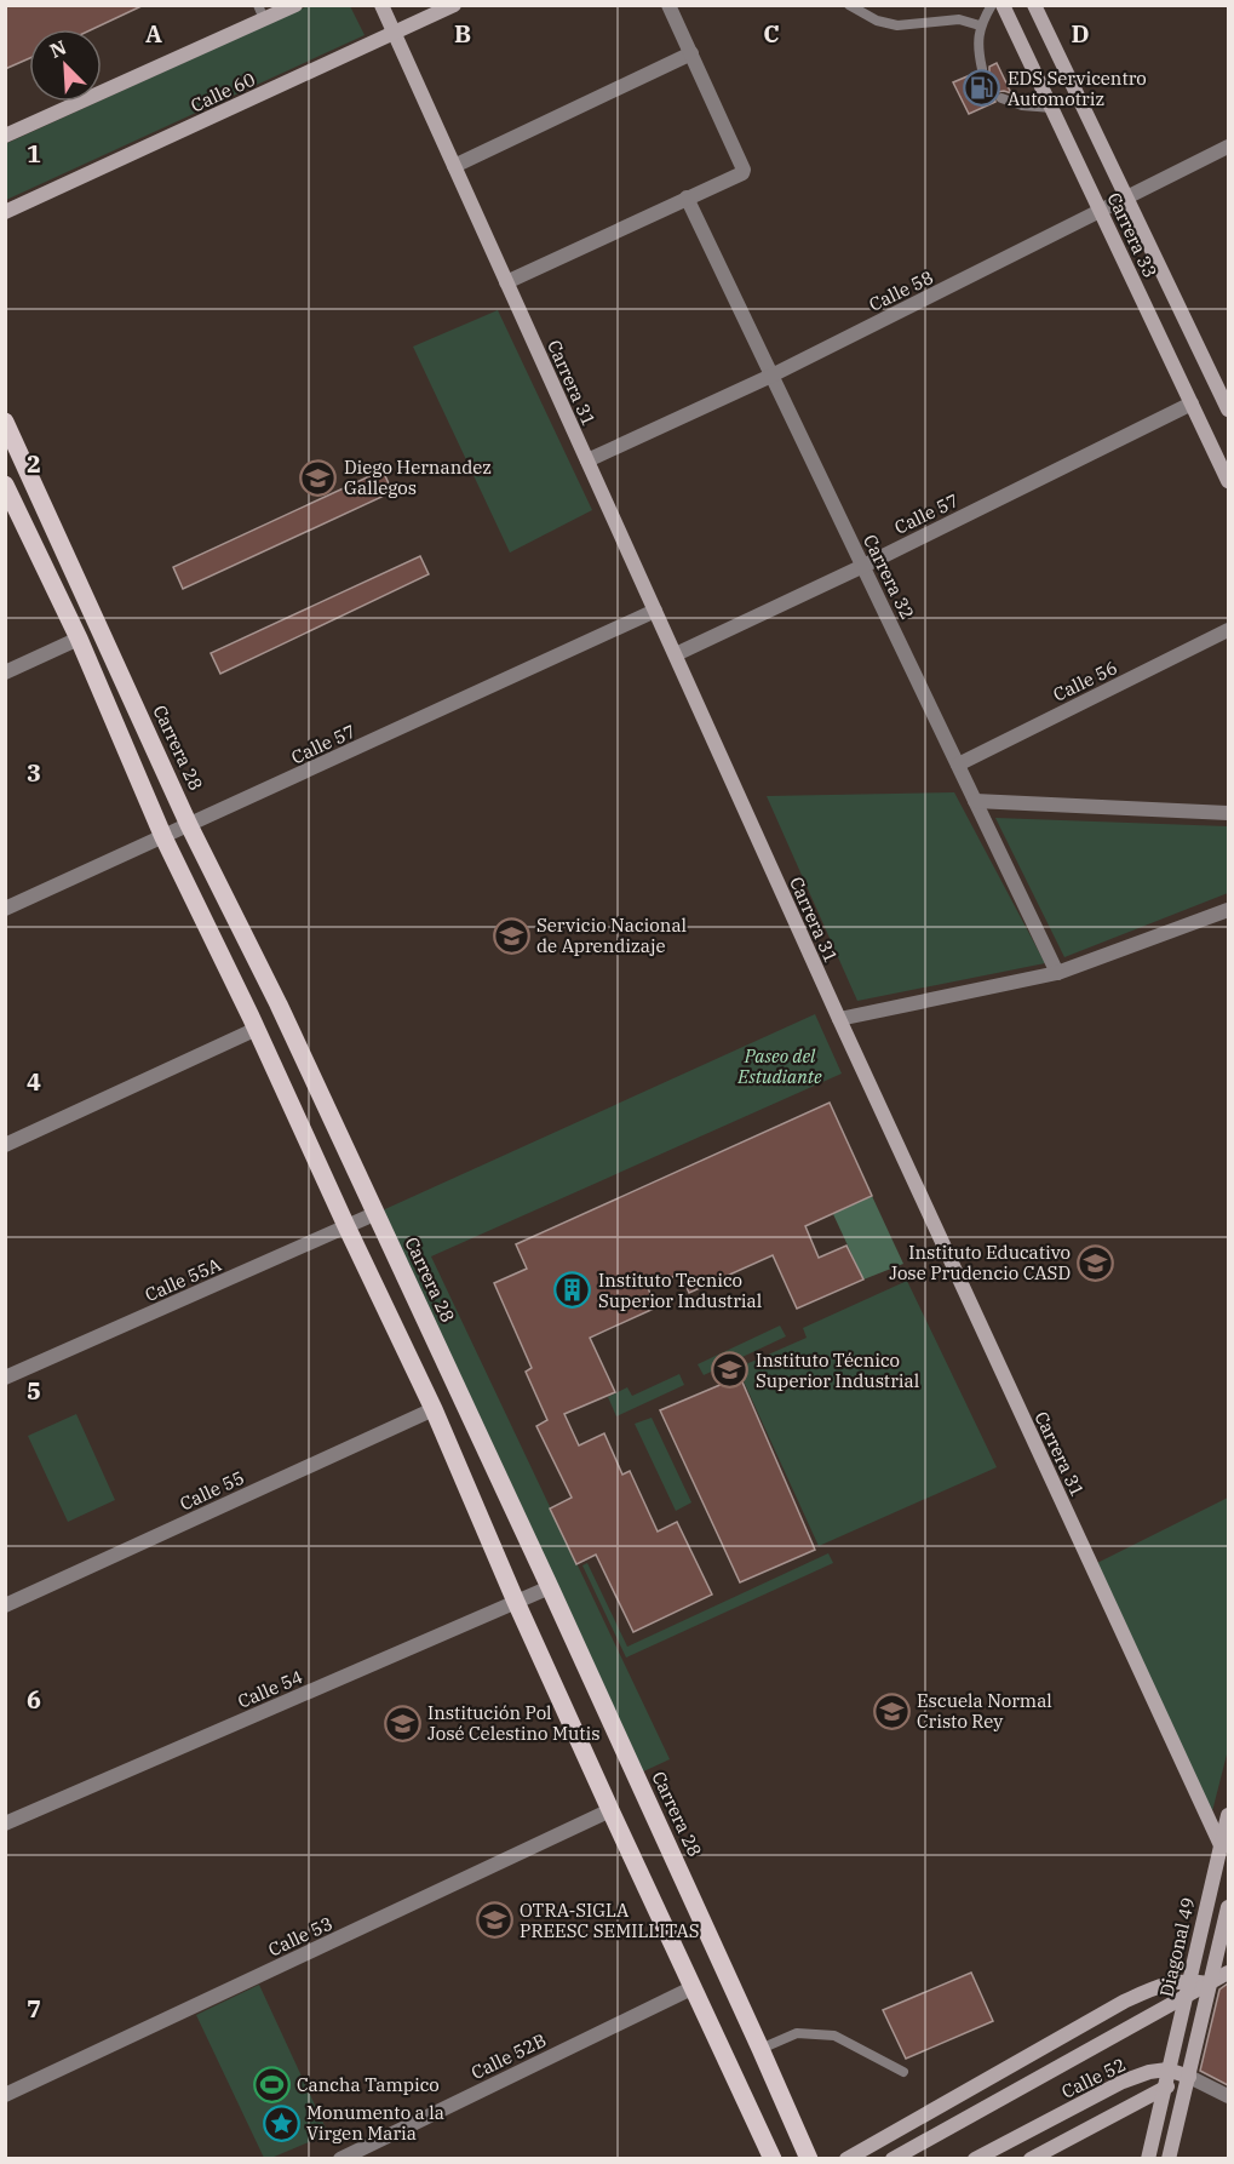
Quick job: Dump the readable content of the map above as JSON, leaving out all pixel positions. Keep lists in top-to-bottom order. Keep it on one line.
{"streets":{"main road":["Carrera 28"],"street":["Calle 60","Carrera 33","Calle 58","Carrera 31","Calle 57","Carrera 32","Calle 56","Calle 55A","Calle 55","Calle 54","Calle 53","Diagonal 49","Calle 52B","Calle 52"]},"crossings":[["Calle 60","Carrera 31"],["Carrera 33","Calle 58"],["Carrera 33","Calle 57"],["Calle 58","Carrera 31"],["Calle 58","Carrera 32"],["Carrera 31","Calle 57"],["Carrera 31","Diagonal 49"],["Calle 57","Carrera 32"],["Calle 57","Carrera 28"],["Carrera 32","Calle 56"],["Carrera 28","Calle 55A"],["Carrera 28","Calle 54"],["Diagonal 49","Calle 52"]],"parks":["Paseo del Estudiante"],"places":{"fuel station":["EDS Servicentro Automotriz"],"school or university":["Diego Hernandez Gallegos","Servicio Nacional de Aprendizaje","Instituto Educativo Jose Prudencio CASD","Instituto Técnico Superior Industrial","Escuela Normal Cristo Rey","Institución Pol José Celestino Mutis","OTRA-SIGLA PREESC SEMILLITAS"],"building":["Instituto Tecnico Superior Industrial"],"sports":["Cancha Tampico"],"place":["Monumento a la Virgen Maria"]},"north":"top left","grid":{"columns":["A","B","C","D"],"rows":["1","2","3","4","5","6","7"]}}
